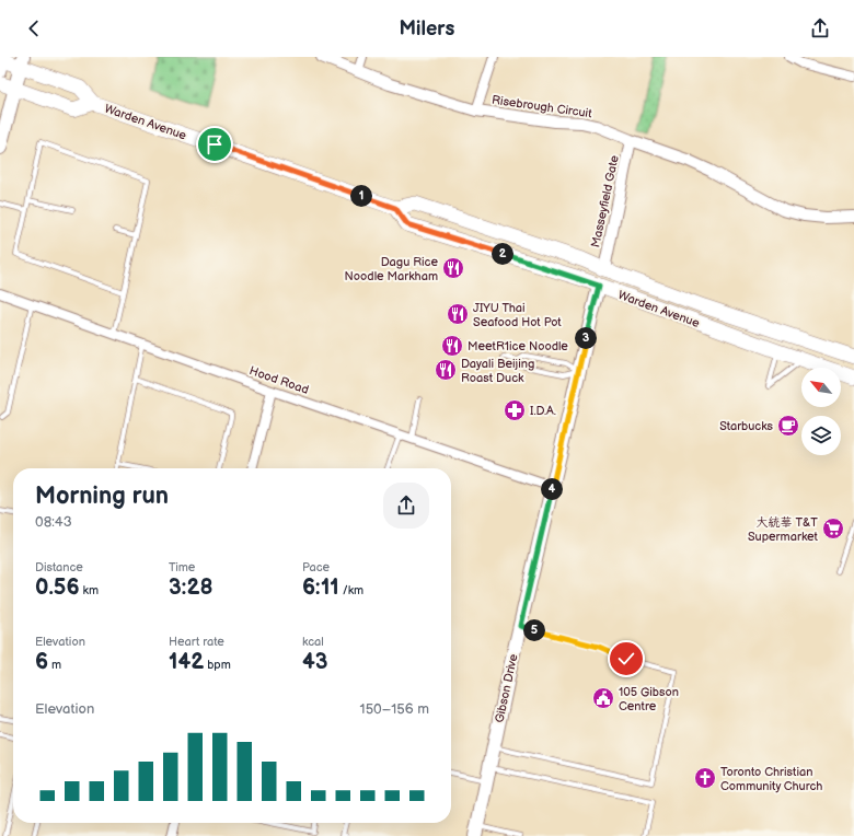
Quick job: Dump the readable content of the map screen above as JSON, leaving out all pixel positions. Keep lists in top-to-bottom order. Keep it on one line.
{"streets":{"main road":["Warden Avenue","Gibson Drive"],"street":["Risebrough Circuit","Masseyfield Gate","Hood Road"]},"crossings":[["Risebrough Circuit","Masseyfield Gate"],["Warden Avenue","Masseyfield Gate"],["Warden Avenue","Gibson Drive"],["Hood Road","Gibson Drive"]],"places":{"restaurant":["Dagu Rice Noodle Markham","JIYU Thai Seafood Hot Pot","MeetR1ice Noodle","Dayali Beijing Roast Duck"],"pharmacy":["I.D.A."],"cafe":["Starbucks"],"supermarket":["大統華 T&T Supermarket"],"public building":["105 Gibson Centre"],"church":["Toronto Christian Community Church"]},"north":"top left","page":{"header":"Milers","pins":["1","2","3","4","5"],"heading":["Morning run","08:43"],"stats":[["Distance","0.56 km"],["Time","3:28"],["Pace","6:11 /km"],["Elevation","6 m"],["Heart rate","142 bpm"],["kcal","43"]],"chart":["Elevation","150–156 m"]}}
